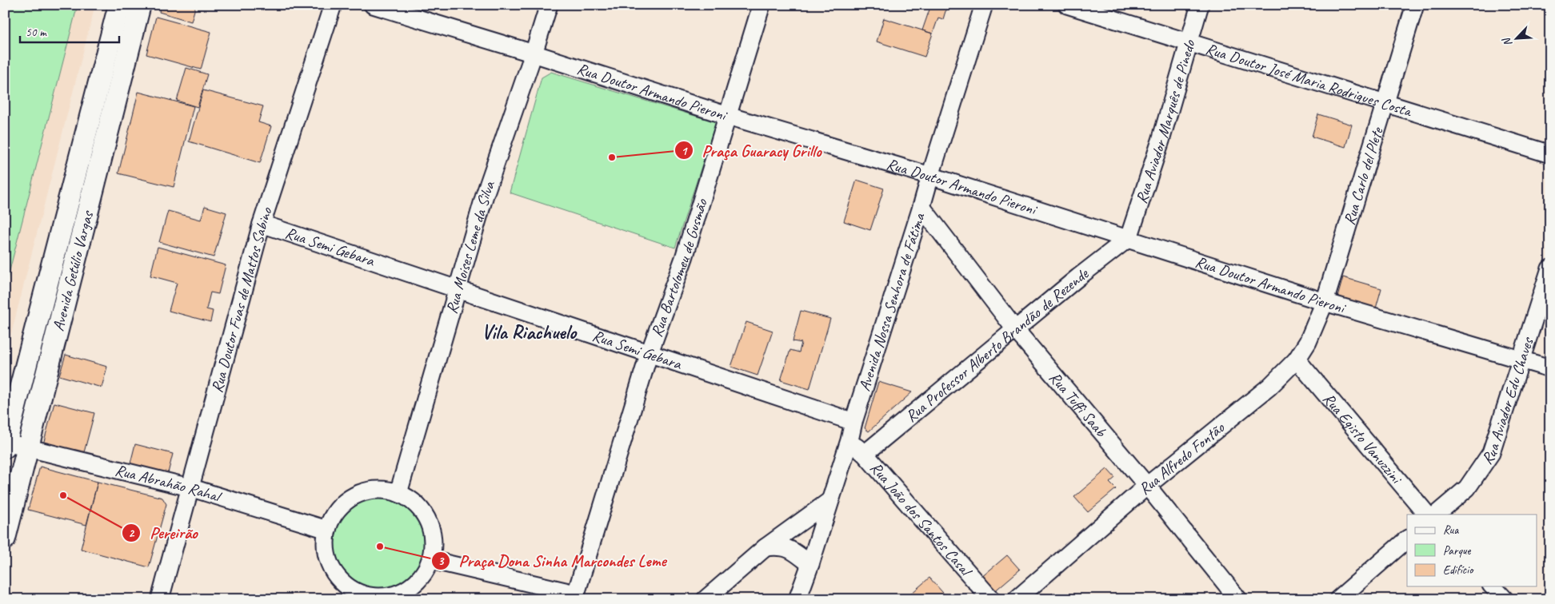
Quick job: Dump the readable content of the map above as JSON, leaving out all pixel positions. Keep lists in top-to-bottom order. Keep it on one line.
{"streets":{"main road":["Avenida Getúlio Vargas"],"street":["Rua Doutor José Maria Rodrigues Costa","Rua Doutor Armando Pieroni","Rua Aviador Marquês de Pinedo","Rua Carlo del Plete","Rua Semi Gebara","Rua Moises Leme da Silva","Rua Bartolomeu de Gusmão","Rua Doutor Fuas de Mattos Sabino","Avenida Nossa Senhora de Fátima","Rua Professor Alberto Brandão de Rezende","Rua Aviador Edu Chaves","Rua Tuffi Saab","Rua Egisto Vanuzzini","Rua Alfredo Fontão","Rua Abrahão Rahal","Rua João dos Santos Casal"]},"crossings":[["Rua Doutor José Maria Rodrigues Costa","Rua Aviador Marquês de Pinedo"],["Rua Doutor José Maria Rodrigues Costa","Rua Carlo del Plete"],["Rua Doutor Armando Pieroni","Rua Aviador Marquês de Pinedo"],["Rua Doutor Armando Pieroni","Rua Carlo del Plete"],["Rua Doutor Armando Pieroni","Rua Moises Leme da Silva"],["Rua Doutor Armando Pieroni","Rua Bartolomeu de Gusmão"],["Rua Doutor Armando Pieroni","Avenida Nossa Senhora de Fátima"],["Rua Doutor Armando Pieroni","Rua Professor Alberto Brandão de Rezende"],["Rua Doutor Armando Pieroni","Rua Aviador Edu Chaves"],["Rua Doutor Armando Pieroni","Rua Alfredo Fontão"],["Rua Aviador Marquês de Pinedo","Rua Professor Alberto Brandão de Rezende"],["Rua Carlo del Plete","Rua Alfredo Fontão"],["Rua Semi Gebara","Rua Moises Leme da Silva"],["Rua Semi Gebara","Rua Bartolomeu de Gusmão"],["Rua Semi Gebara","Rua Doutor Fuas de Mattos Sabino"],["Rua Semi Gebara","Avenida Nossa Senhora de Fátima"],["Rua Moises Leme da Silva","Rua Abrahão Rahal"],["Avenida Getúlio Vargas","Rua Abrahão Rahal"],["Rua Doutor Fuas de Mattos Sabino","Rua Abrahão Rahal"],["Avenida Nossa Senhora de Fátima","Rua Tuffi Saab"],["Avenida Nossa Senhora de Fátima","Rua João dos Santos Casal"],["Rua Professor Alberto Brandão de Rezende","Rua Tuffi Saab"],["Rua Professor Alberto Brandão de Rezende","Rua João dos Santos Casal"],["Rua Tuffi Saab","Rua Alfredo Fontão"],["Rua Egisto Vanuzzini","Rua Alfredo Fontão"]],"districts":["Vila Riachuelo"],"places":["Praça Guaracy Grillo","Pereirão","Praça Dona Sinha Marcondes Leme"],"legend":["Rua","Parque","Edifício"],"scale_bar":"50 m","north":"bottom left"}
